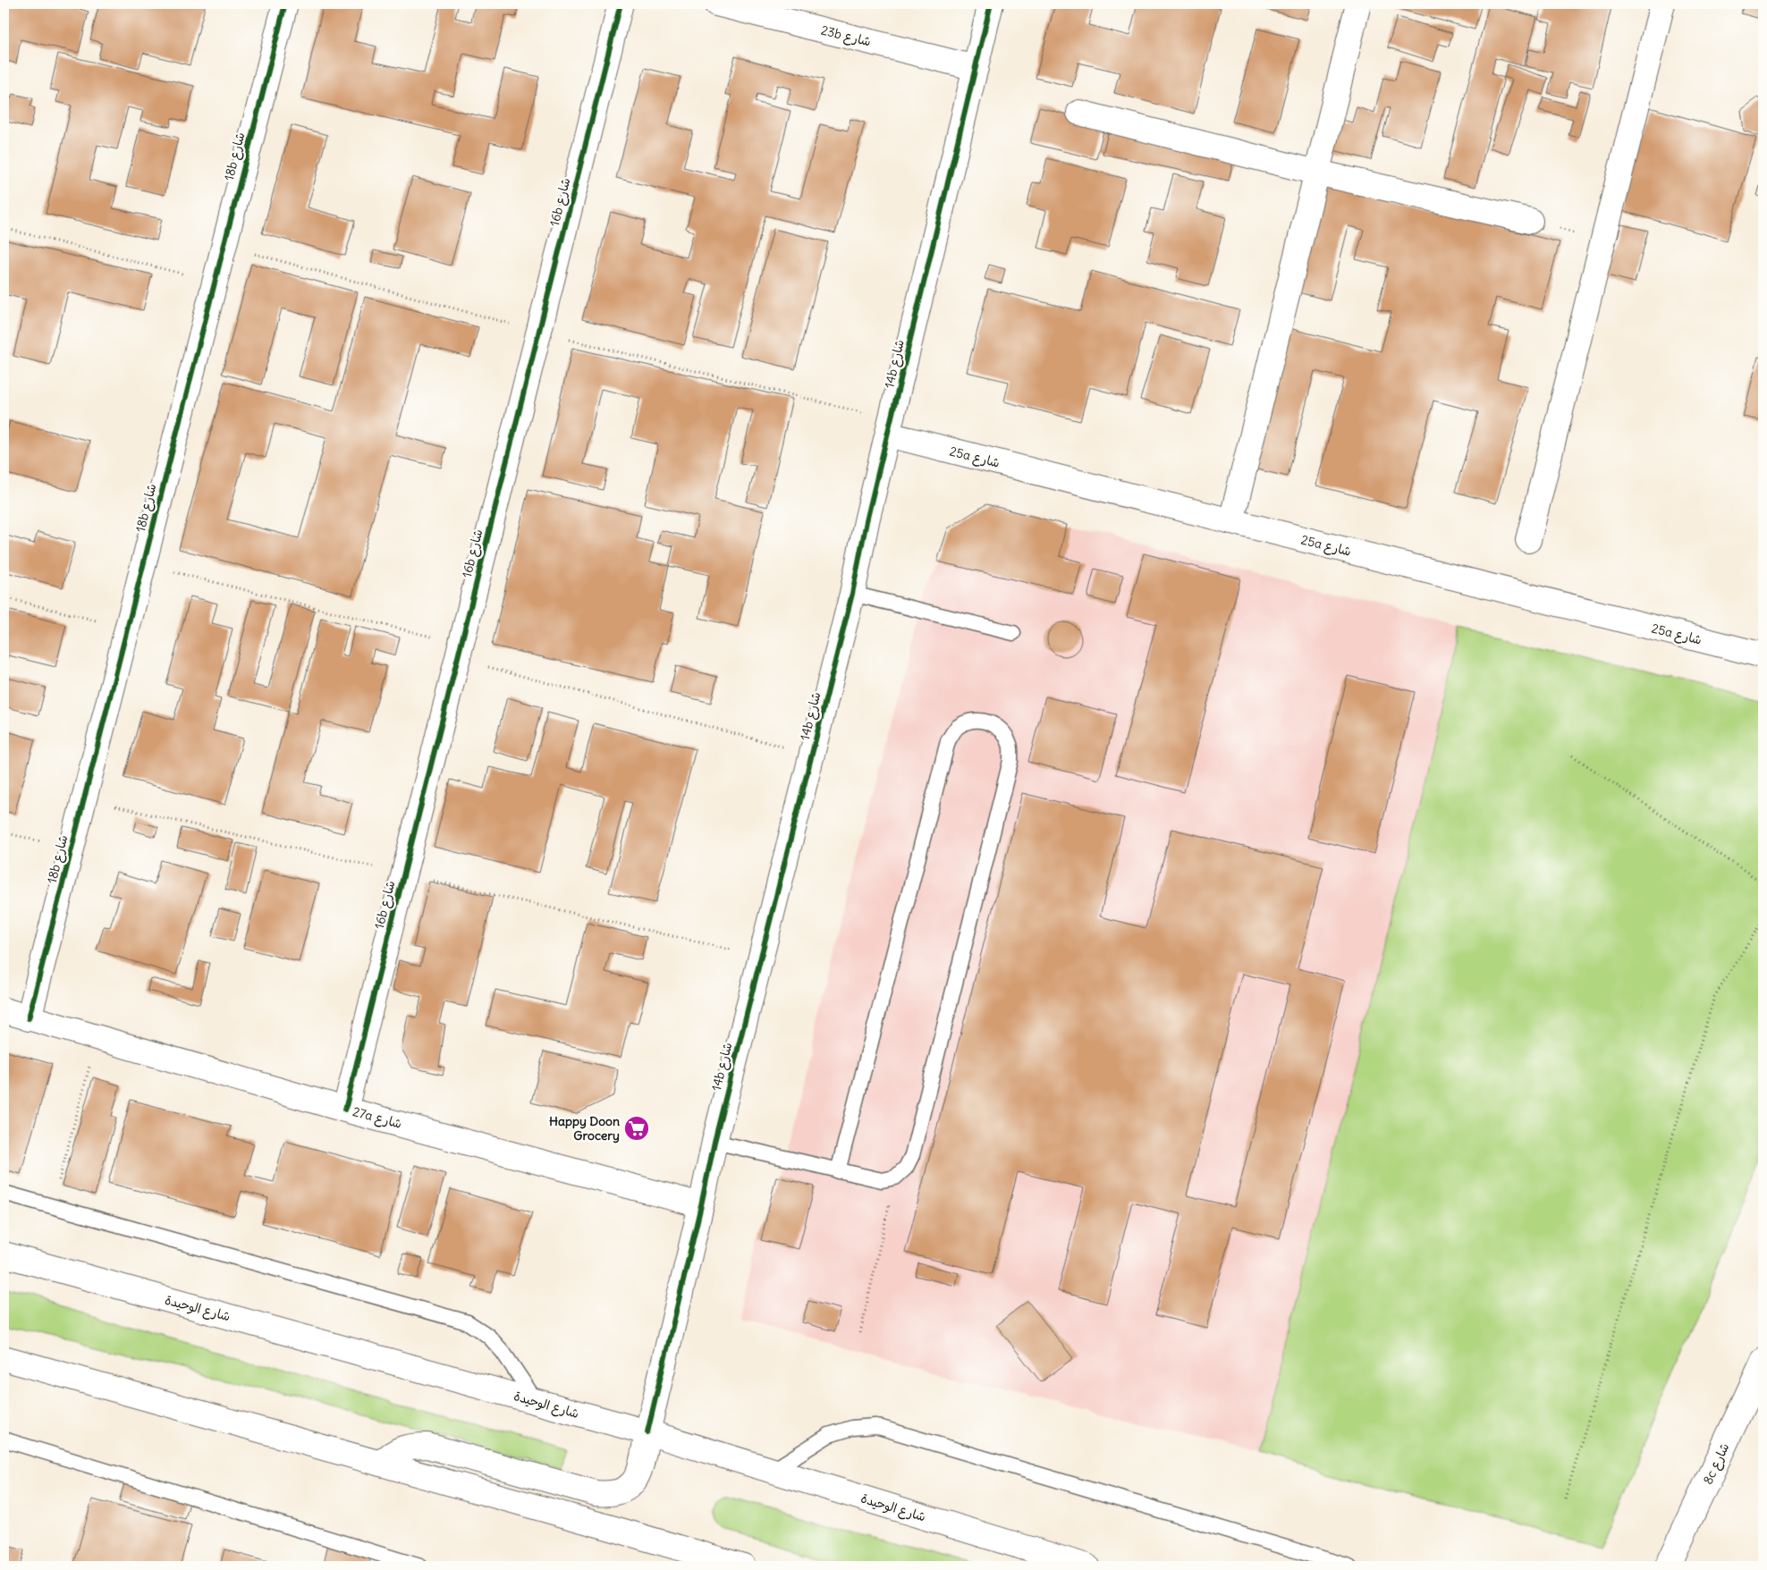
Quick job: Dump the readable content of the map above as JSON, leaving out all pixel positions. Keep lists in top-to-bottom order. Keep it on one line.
{"streets":{"street":["23b شارع","18b شارع","16b شارع","14b شارع","25a شارع","27a شارع","شارع الوحيدة","8c شارع"]},"crossings":[["23b شارع","14b شارع"],["18b شارع","27a شارع"],["16b شارع","27a شارع"],["14b شارع","25a شارع"],["14b شارع","27a شارع"],["14b شارع","شارع الوحيدة"]],"places":{"supermarket":["Happy Doon Grocery"]}}
